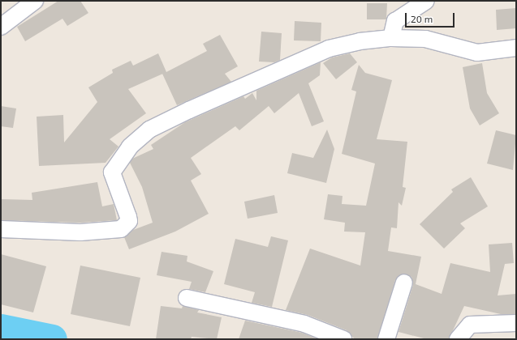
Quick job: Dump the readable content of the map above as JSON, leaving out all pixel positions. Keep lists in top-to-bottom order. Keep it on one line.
{"scale_bar":"20 m"}
